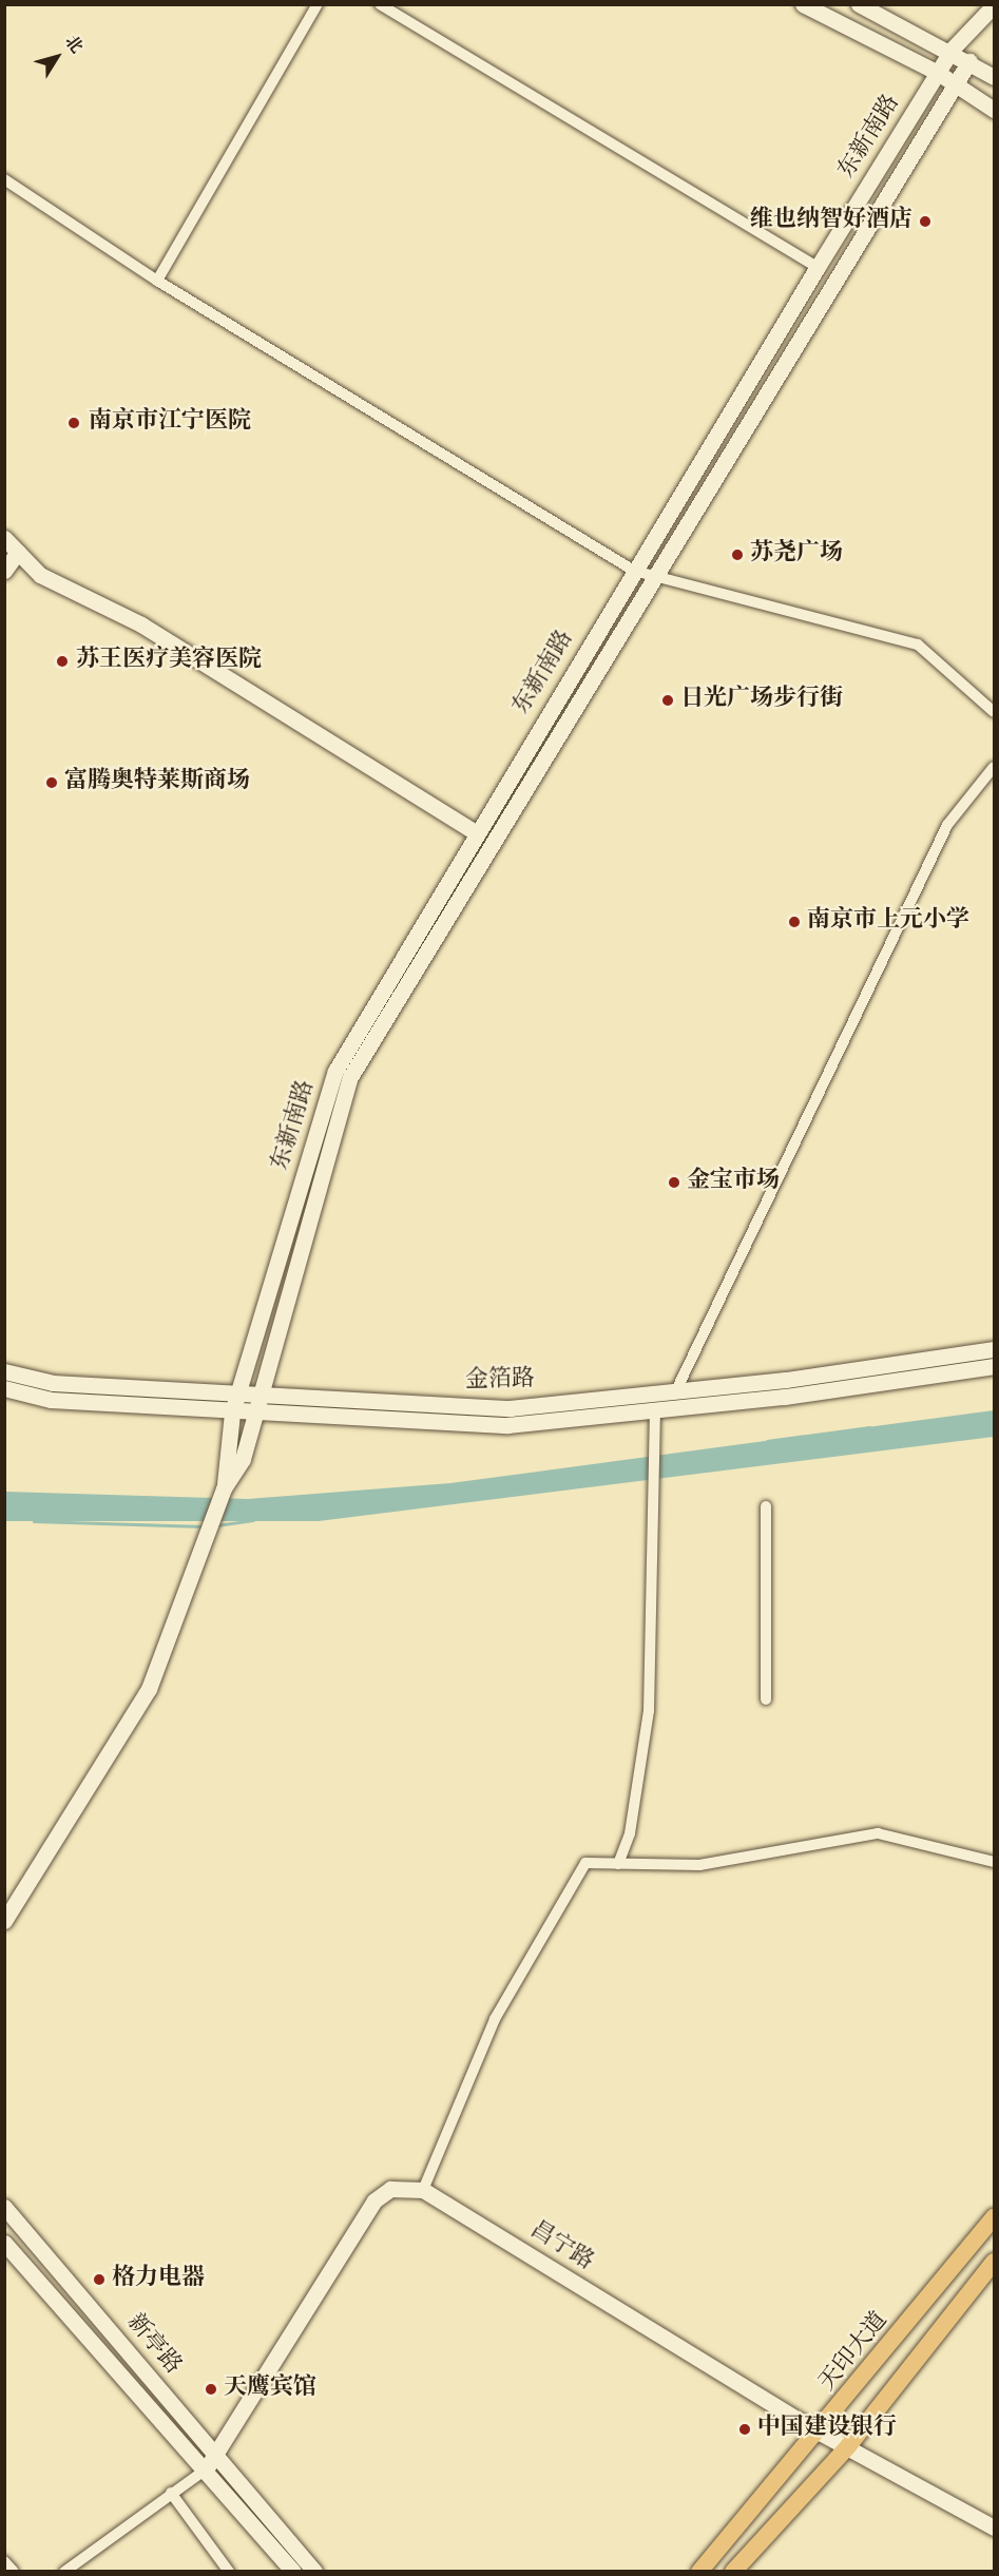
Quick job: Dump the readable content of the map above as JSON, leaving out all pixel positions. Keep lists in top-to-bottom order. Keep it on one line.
{"streets":{"main road":["东新南路","金箔路","昌宁路","新亭路","天印大道"]},"crossings":[["东新南路","金箔路"],["昌宁路","新亭路"],["昌宁路","天印大道"]],"places":["维也纳智好酒店","南京市江宁医院","苏尧广场","苏王医疗美容医院","日光广场步行街","富腾奥特莱斯商场","南京市上元小学","金宝市场","格力电器","天鹰宾馆","中国建设银行"],"north":"top right"}
